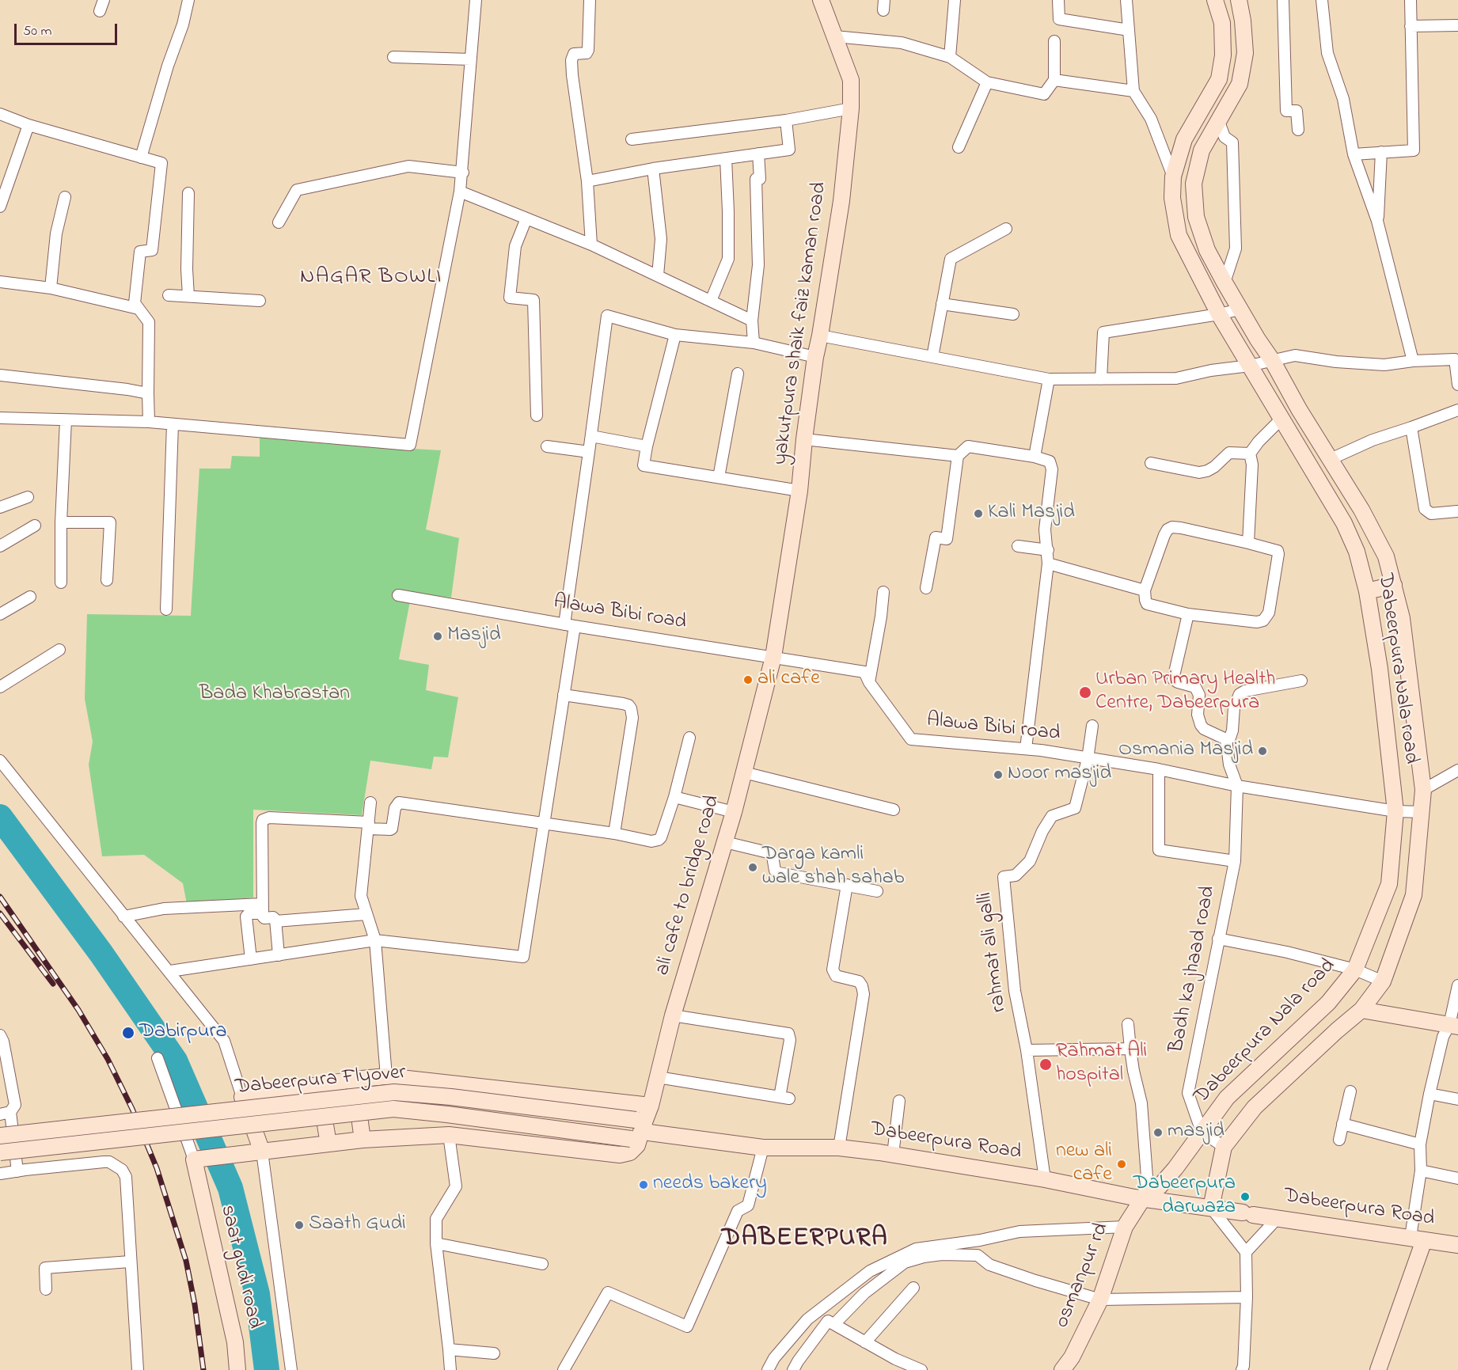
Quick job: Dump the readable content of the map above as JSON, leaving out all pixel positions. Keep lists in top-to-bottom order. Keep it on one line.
{"streets":{"street":["yakutpura shaik faiz kaman road","Alawa Bibi road","Dabeerpura Nala road","ali cafe to bridge road","rahmat ali galli","Badh ka jhaad road","Dabeerpura Flyover","Dabeerpura Road","saat gudi road","osmanpur rd"]},"crossings":[["yakutpura shaik faiz kaman road","Alawa Bibi road"],["yakutpura shaik faiz kaman road","ali cafe to bridge road"],["Alawa Bibi road","Dabeerpura Nala road"],["Alawa Bibi road","ali cafe to bridge road"],["Alawa Bibi road","rahmat ali galli"],["Alawa Bibi road","Badh ka jhaad road"],["Dabeerpura Nala road","Badh ka jhaad road"],["Dabeerpura Nala road","Dabeerpura Road"],["Dabeerpura Nala road","osmanpur rd"],["ali cafe to bridge road","Dabeerpura Flyover"],["ali cafe to bridge road","Dabeerpura Road"],["ali cafe to bridge road","saat gudi road"],["rahmat ali galli","Dabeerpura Road"],["Dabeerpura Flyover","Dabeerpura Road"],["Dabeerpura Road","osmanpur rd"]],"districts":["NAGAR BOWLI","DABEERPURA"],"parks":["Bada Khabrastan"],"places":["Kali Masjid","Masjid","ali cafe","Urban Primary Health Centre, Dabeerpura","Osmania Masjid","Noor masjid","Darga kamli wale shah sahab","Dabirpura","Rahmat Ali hospital","masjid","new ali cafe","needs bakery","Dabeerpura darwaza","Saath Gudi"],"scale_bar":"50 m"}
